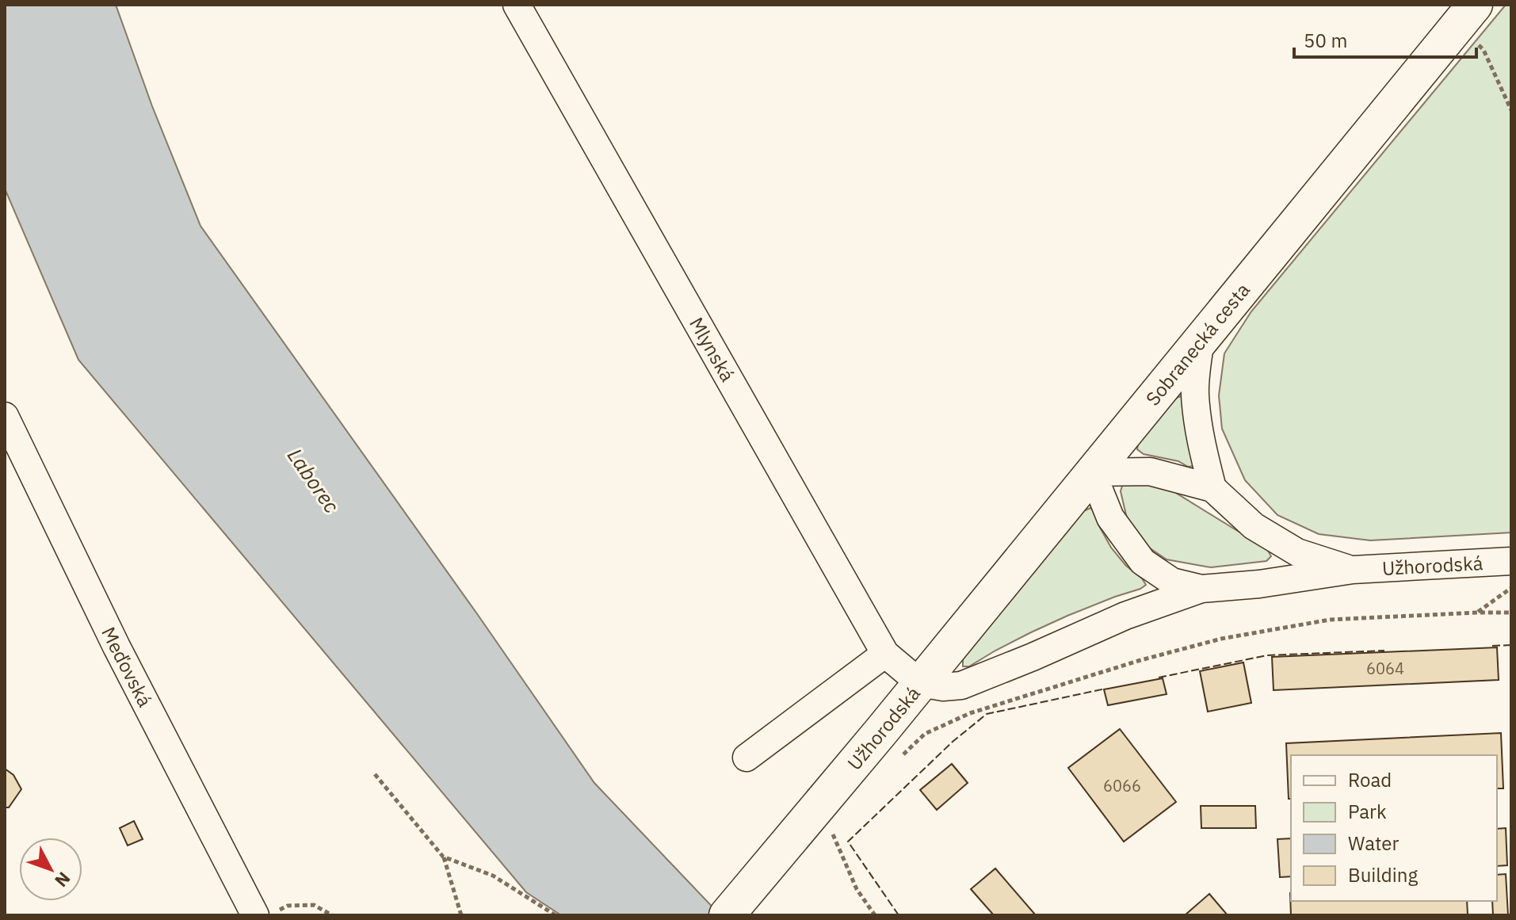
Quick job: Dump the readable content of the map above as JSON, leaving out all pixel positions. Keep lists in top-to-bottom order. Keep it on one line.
{"streets":{"main road":["Sobranecká cesta","Užhorodská"],"street":["Mlynská","Meďovská"]},"crossings":[["Sobranecká cesta","Mlynská"],["Sobranecká cesta","Užhorodská"],["Mlynská","Užhorodská"]],"water":["Laborec"],"house_numbers":["6064","6066"],"legend":["Road","Park","Water","Building"],"scale_bar":"50 m","north":"bottom right"}
